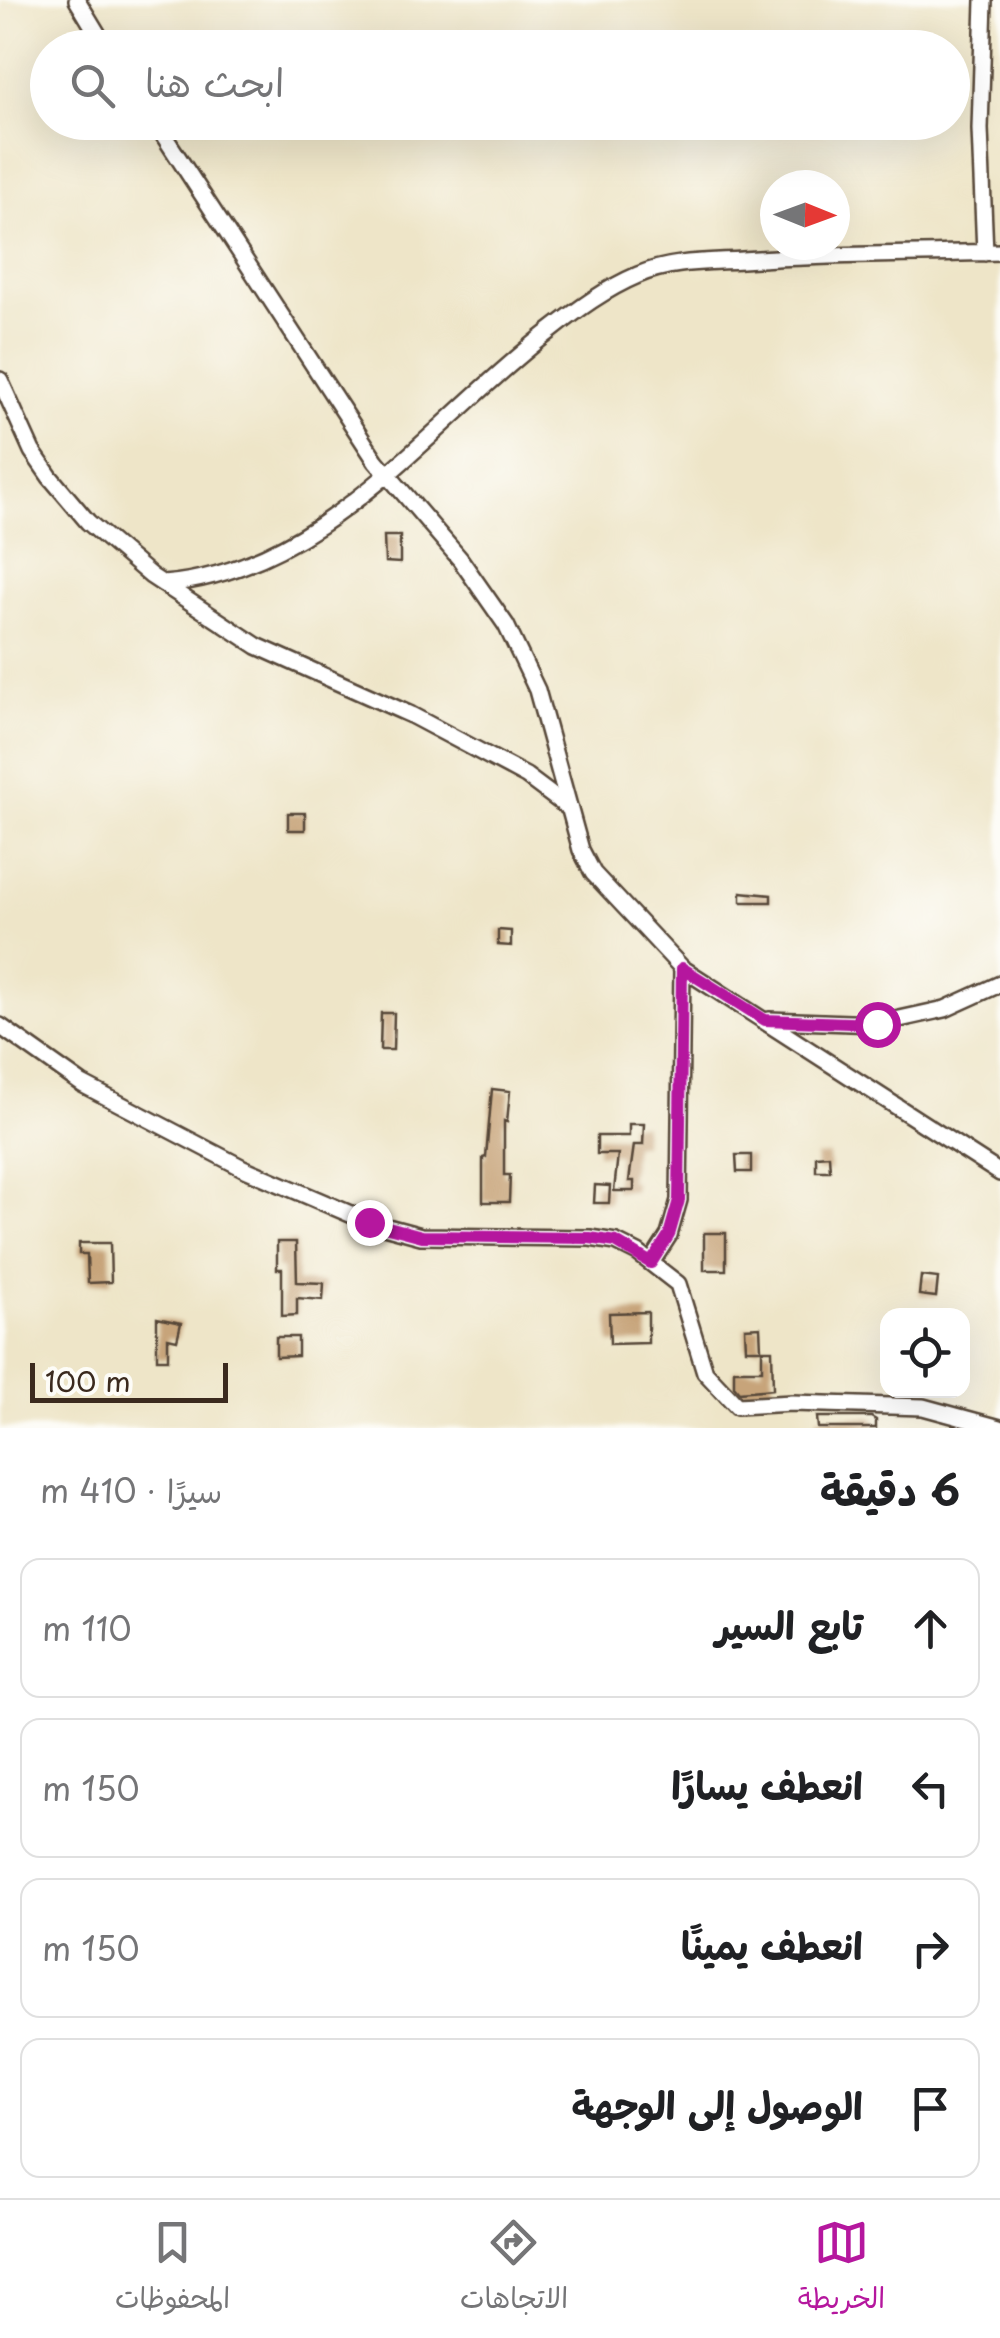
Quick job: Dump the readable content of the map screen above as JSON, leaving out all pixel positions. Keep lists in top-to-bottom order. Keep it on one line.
{"scale_bar":"100 m","north":"right","page":{"search":"ابحث هنا","scale":"100 m","heading":["6 دقيقة","سيرًا · 410 m"],"list":[["تابع السير","110 m"],["انعطف يسارًا","150 m"],["انعطف يمينًا","150 m"],"الوصول إلى الوجهة"],"nav":["الخريطة","الاتجاهات","المحفوظات"]}}
